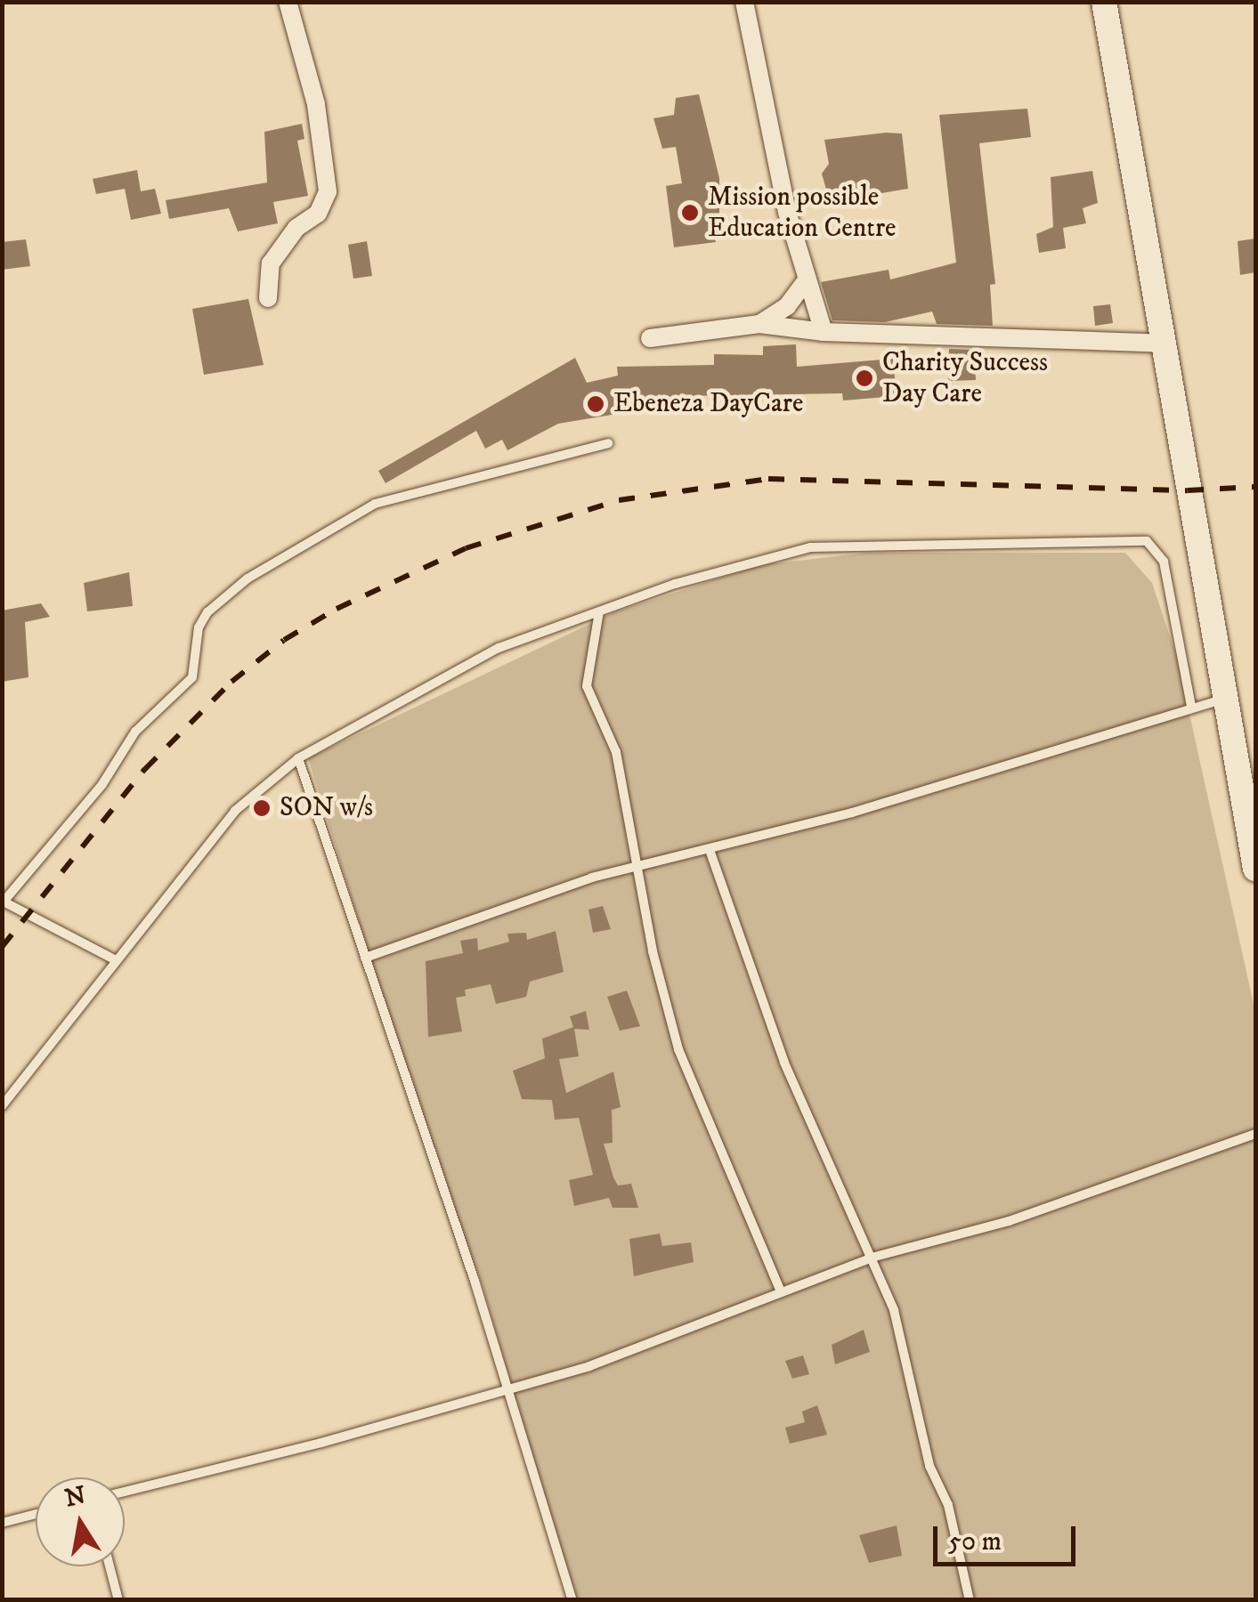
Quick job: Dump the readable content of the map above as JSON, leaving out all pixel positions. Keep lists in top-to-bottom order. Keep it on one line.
{"places":["Mission possible Education Centre","Charity Success Day Care","Ebeneza DayCare","SON w/s"],"scale_bar":"50 m","north":"top"}
